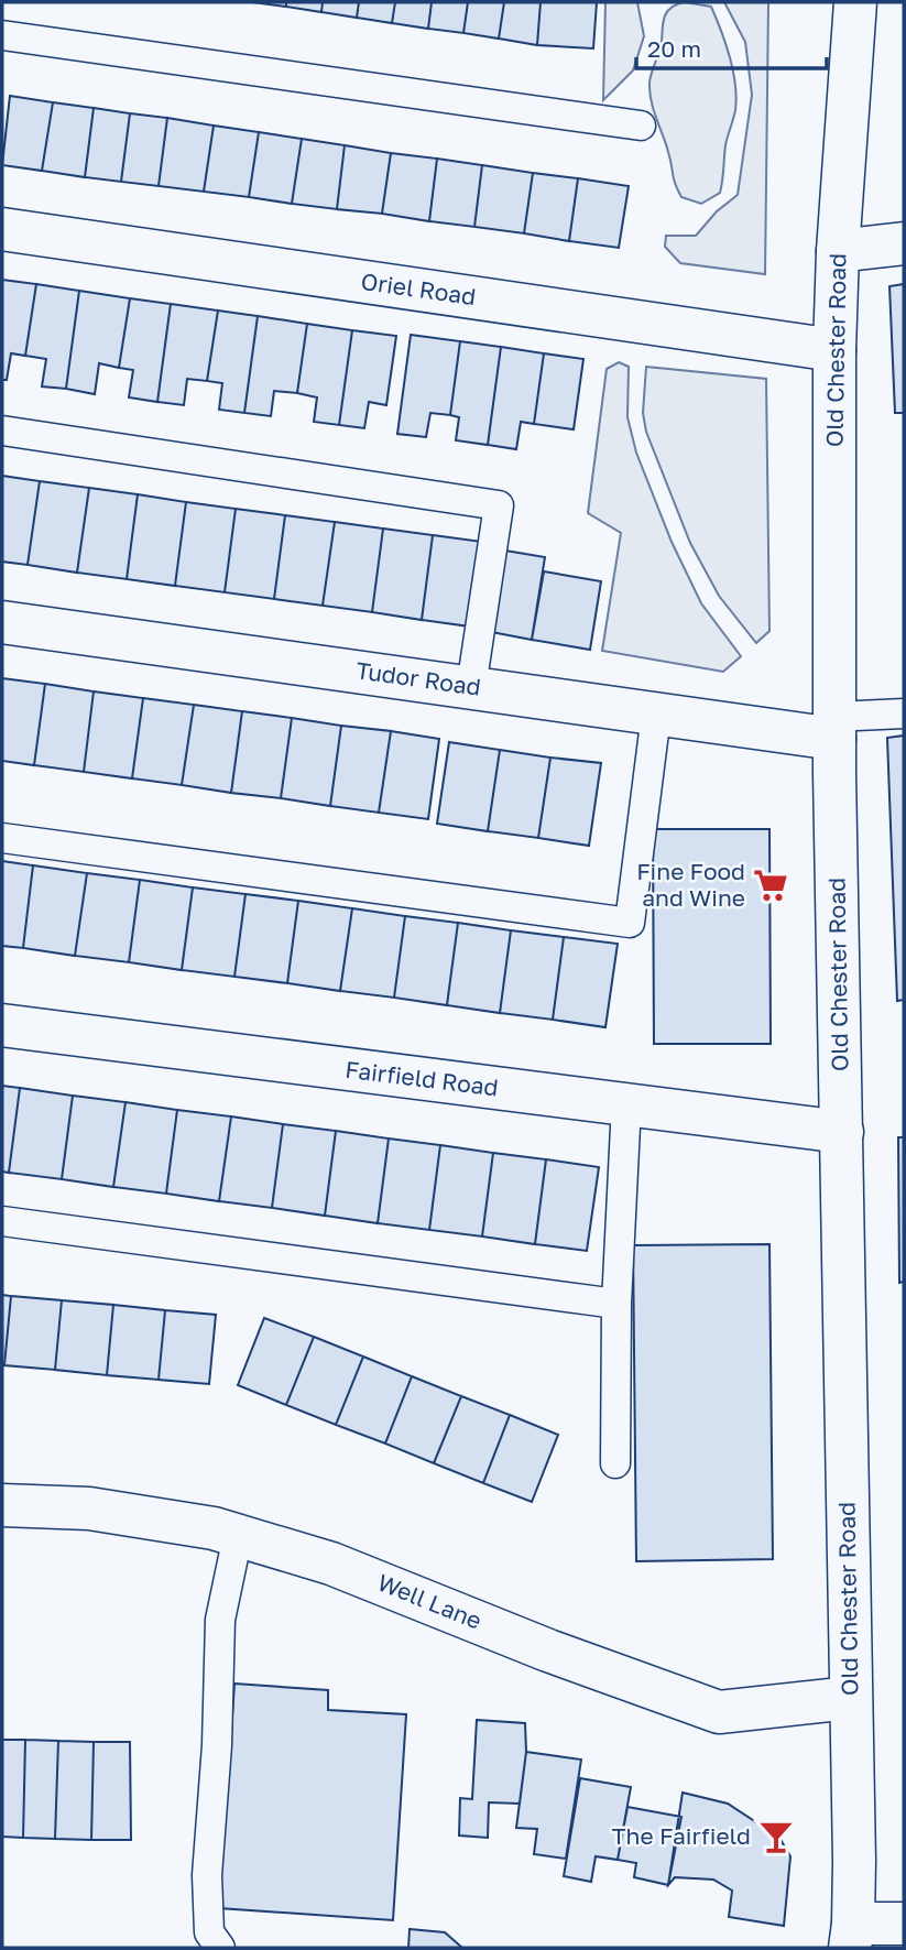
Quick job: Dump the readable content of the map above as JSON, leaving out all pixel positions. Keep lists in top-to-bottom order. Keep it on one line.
{"streets":{"street":["Oriel Road","Old Chester Road","Tudor Road","Fairfield Road","Well Lane"]},"crossings":[["Oriel Road","Old Chester Road"],["Old Chester Road","Tudor Road"],["Old Chester Road","Fairfield Road"],["Old Chester Road","Well Lane"]],"places":{"supermarket":["Fine Food and Wine"],"bar":["The Fairfield"]},"scale_bar":"20 m"}
